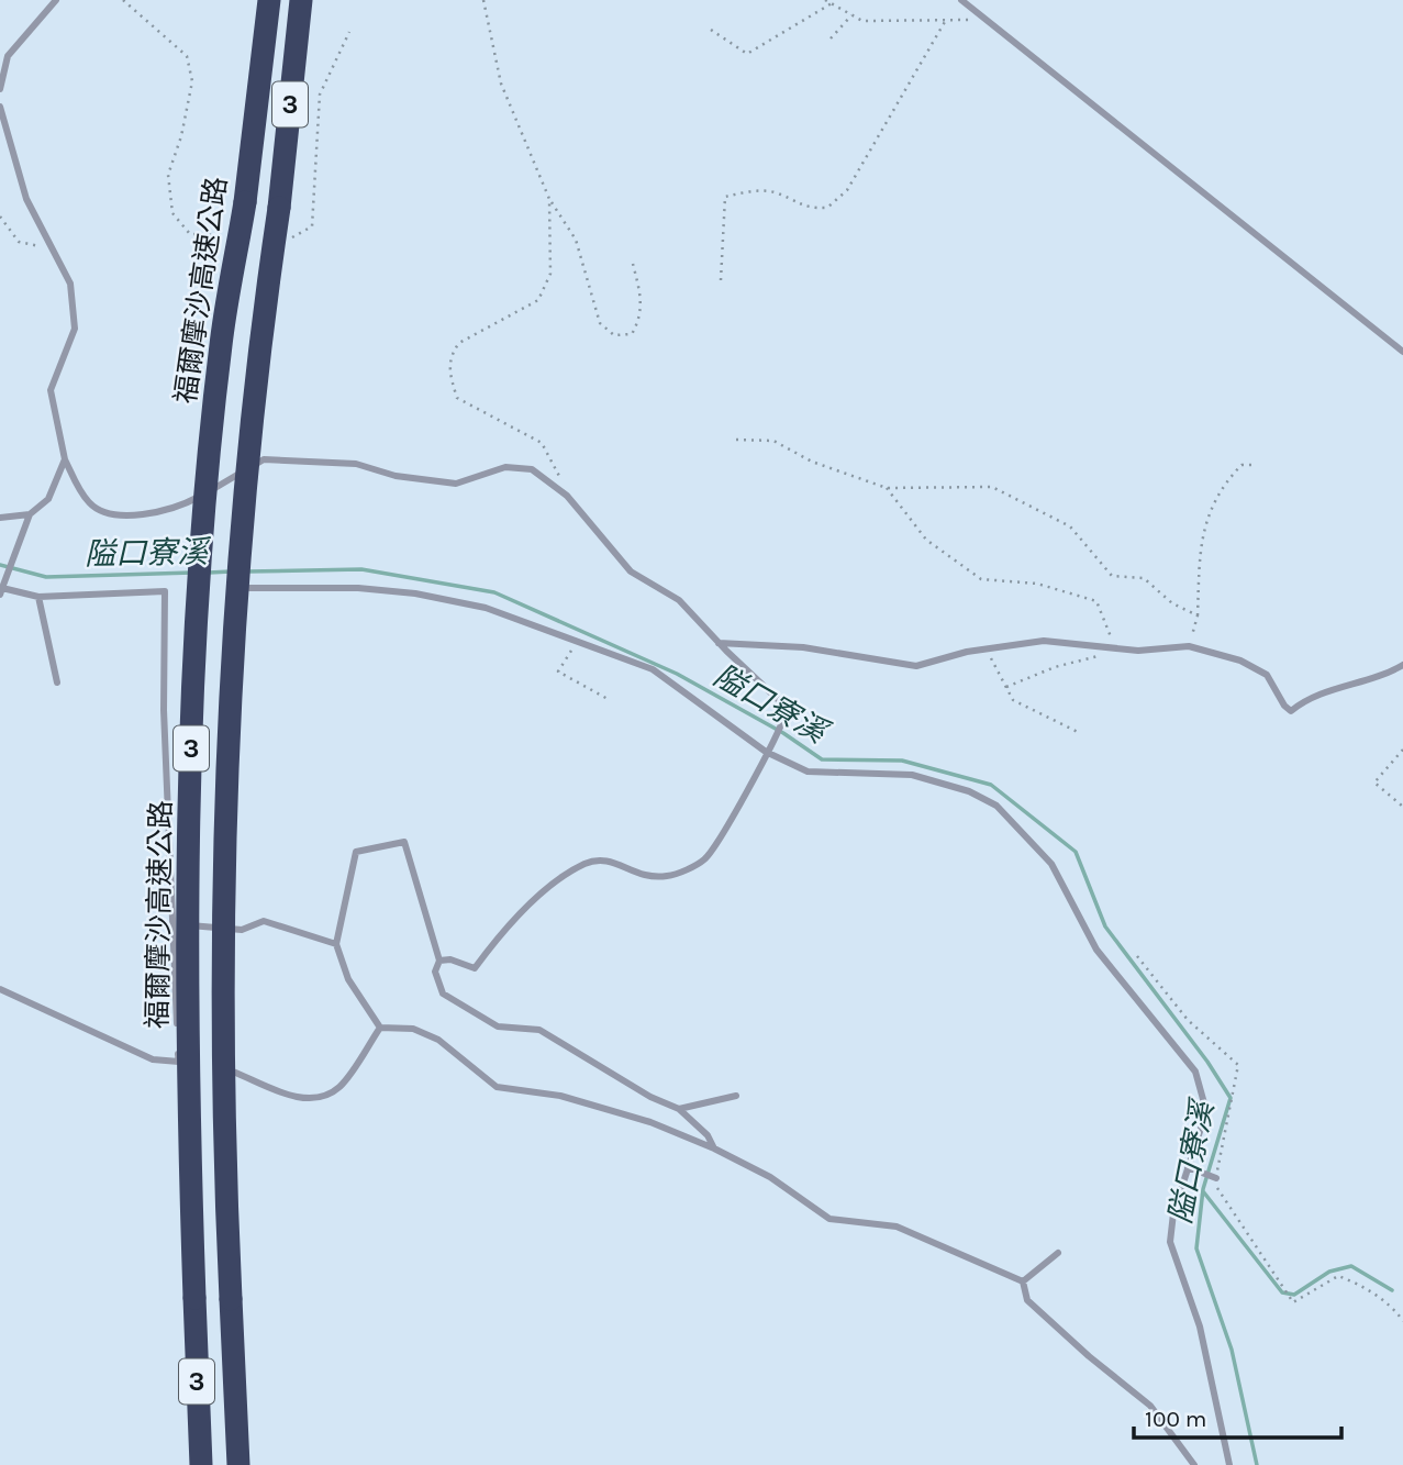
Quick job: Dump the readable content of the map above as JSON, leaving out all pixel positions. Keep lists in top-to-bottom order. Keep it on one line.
{"streets":{"highway":["3","福爾摩沙高速公路"]},"water":["隘口寮溪"],"scale_bar":"100 m"}
